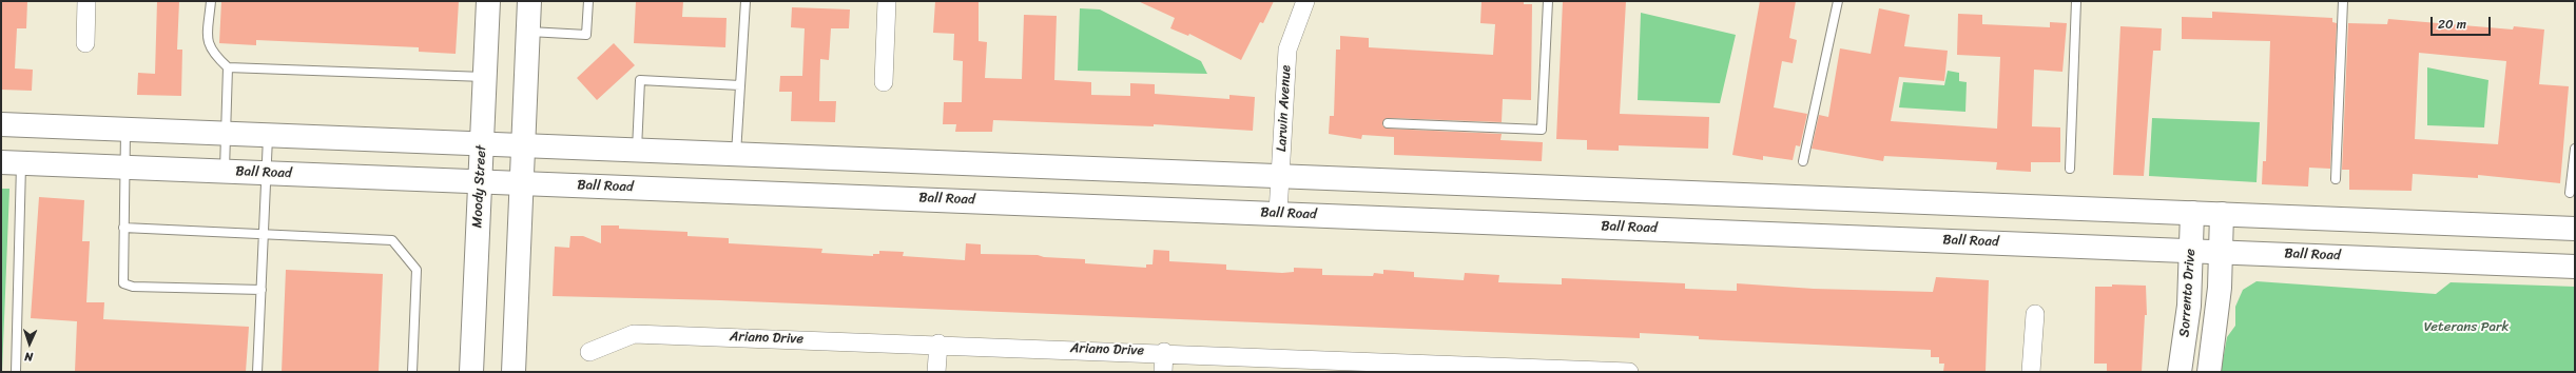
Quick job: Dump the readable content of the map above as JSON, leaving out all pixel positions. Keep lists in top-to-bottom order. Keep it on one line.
{"streets":{"main road":["Ball Road","Moody Street","Sorrento Drive"],"street":["Larwin Avenue","Ariano Drive"]},"crossings":[["Larwin Avenue","Ball Road"],["Ball Road","Moody Street"],["Ball Road","Sorrento Drive"]],"parks":["Veterans Park"],"scale_bar":"20 m","north":"bottom"}
